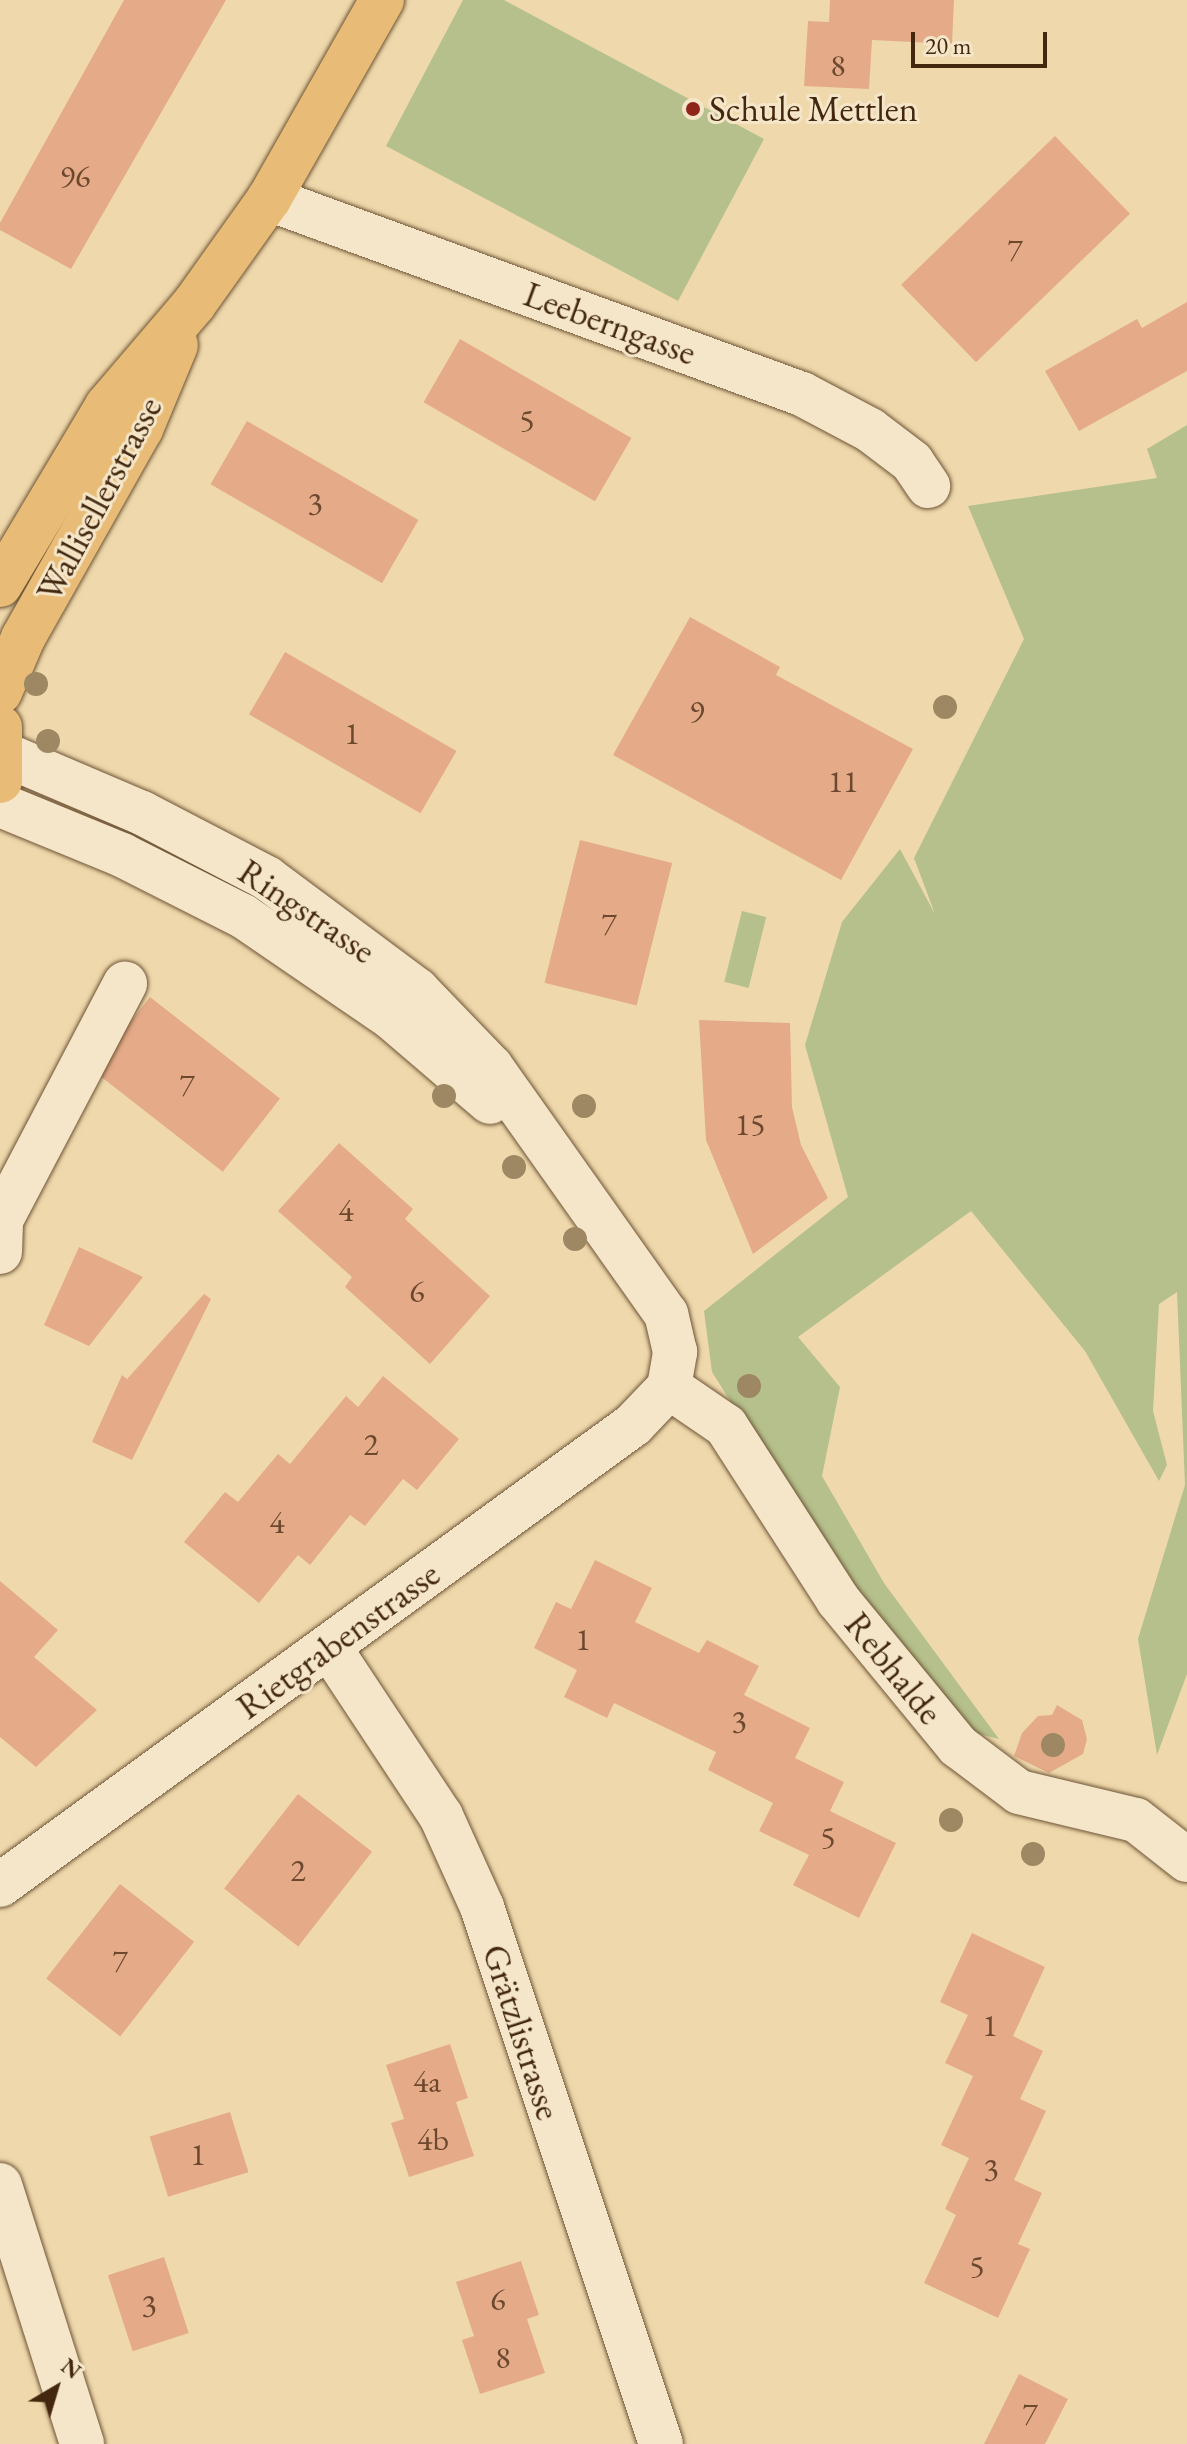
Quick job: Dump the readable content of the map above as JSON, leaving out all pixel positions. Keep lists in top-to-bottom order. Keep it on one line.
{"streets":{"main road":["Wallisellerstrasse"],"street":["Leeberngasse","Ringstrasse","Rietgrabenstrasse","Rebhalde","Grätzlistrasse"]},"crossings":[["Leeberngasse","Wallisellerstrasse"],["Ringstrasse","Rietgrabenstrasse"],["Ringstrasse","Rebhalde"],["Rietgrabenstrasse","Rebhalde"],["Rietgrabenstrasse","Grätzlistrasse"]],"places":["Schule Mettlen"],"house_numbers":["8","96","7","5","3","9","1","11","7","7","15","4","6","2","4","1","3","5","2","7","1","4a","4b","1","3","5","6","3","8","7"],"scale_bar":"20 m","north":"top right"}
